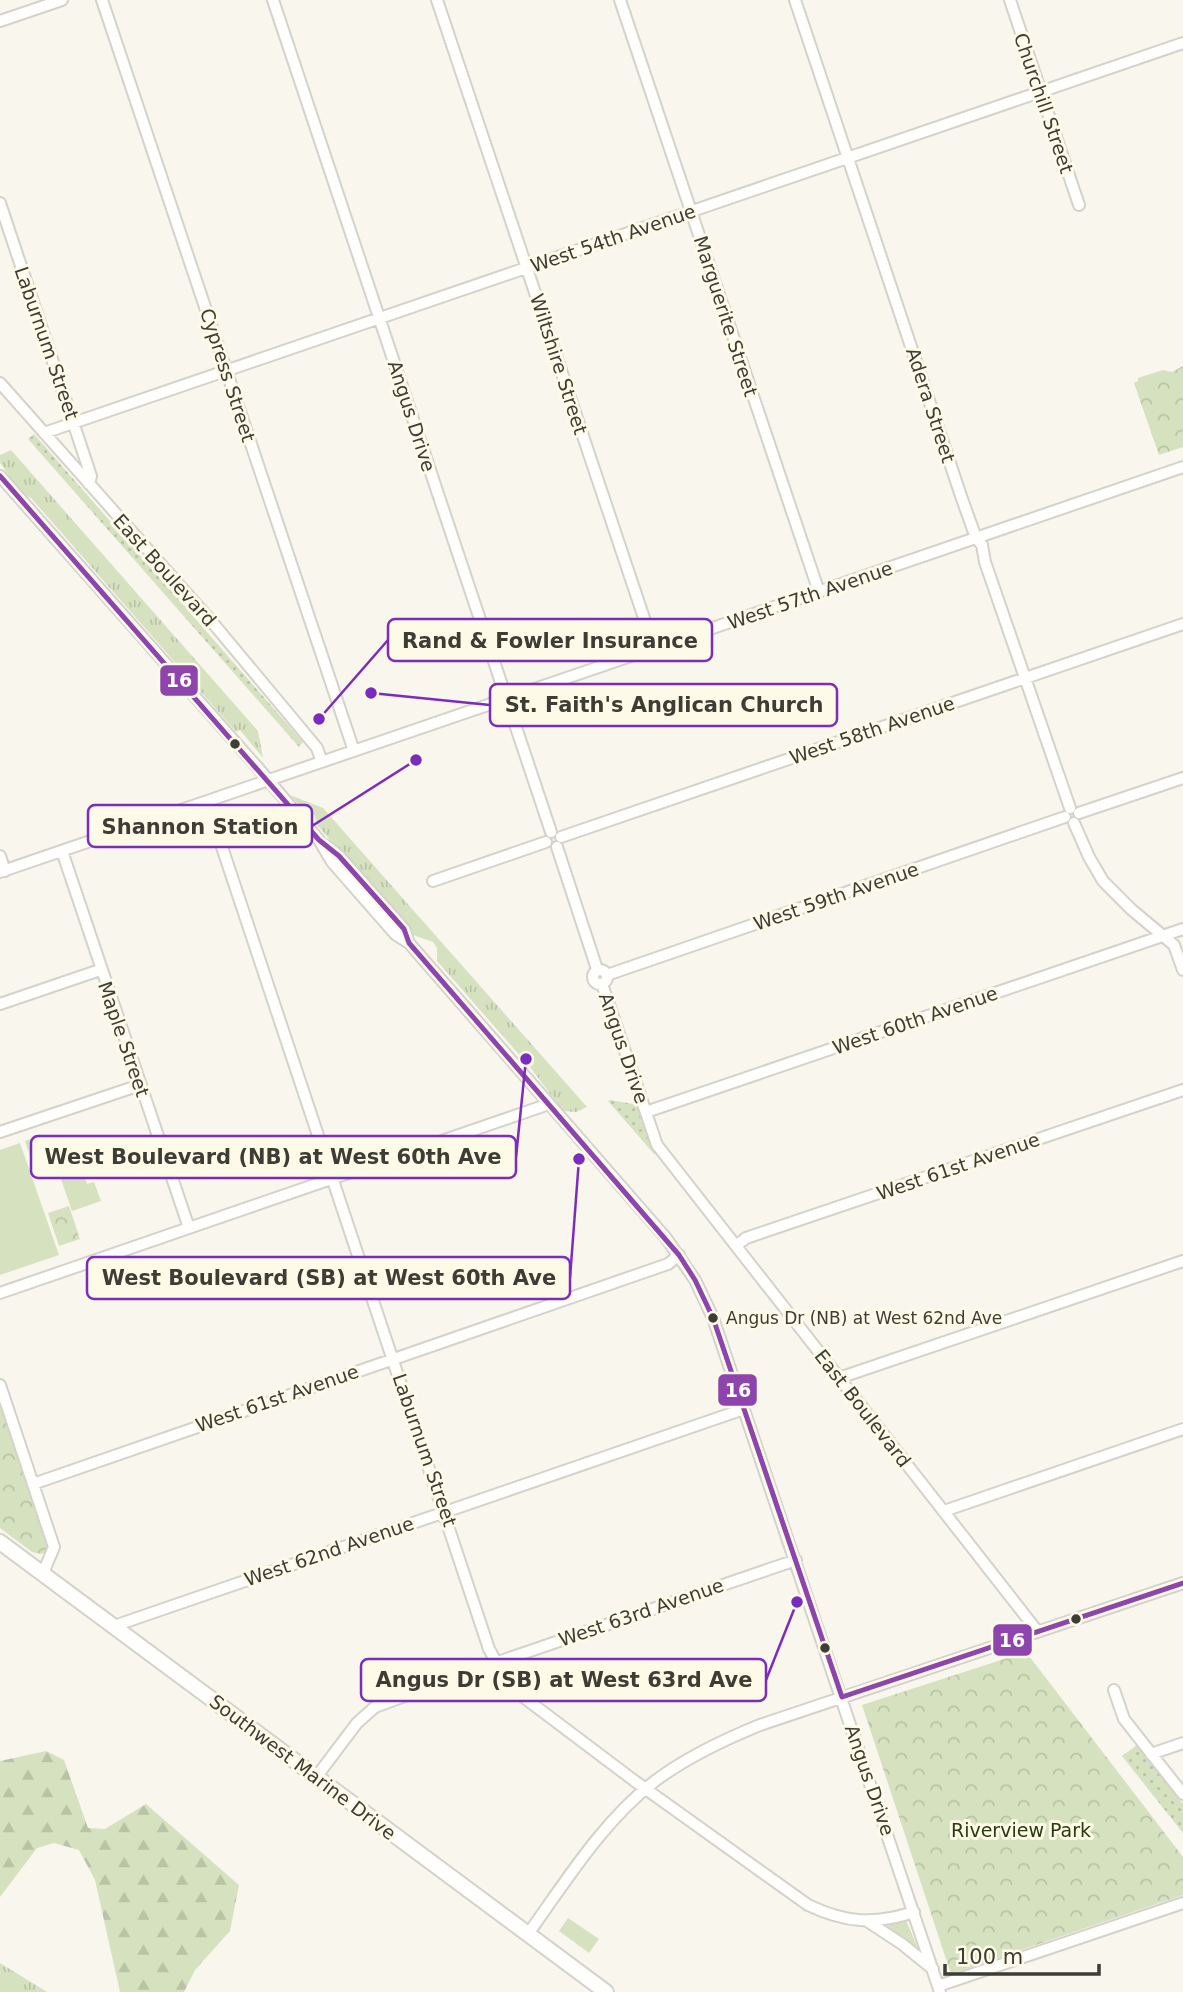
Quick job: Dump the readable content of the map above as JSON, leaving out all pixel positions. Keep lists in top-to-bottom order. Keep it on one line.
{"streets":{"main road":["Southwest Marine Drive"],"street":["Churchill Street","West 54th Avenue","Marguerite Street","Laburnum Street","Wiltshire Street","Cypress Street","Adera Street","Angus Drive","East Boulevard","West 57th Avenue","West 58th Avenue","West 59th Avenue","West 60th Avenue","Maple Street","West 61st Avenue","West 62nd Avenue","West 63rd Avenue"]},"crossings":[["Churchill Street","West 54th Avenue"],["West 54th Avenue","Marguerite Street"],["West 54th Avenue","Laburnum Street"],["West 54th Avenue","Wiltshire Street"],["West 54th Avenue","Cypress Street"],["West 54th Avenue","Adera Street"],["West 54th Avenue","Angus Drive"],["West 54th Avenue","East Boulevard"],["Marguerite Street","West 57th Avenue"],["Laburnum Street","Angus Drive"],["Laburnum Street","East Boulevard"],["Laburnum Street","West 57th Avenue"],["Laburnum Street","West 61st Avenue"],["Laburnum Street","West 62nd Avenue"],["Laburnum Street","West 63rd Avenue"],["Wiltshire Street","West 57th Avenue"],["Cypress Street","West 57th Avenue"],["Adera Street","West 57th Avenue"],["Adera Street","West 58th Avenue"],["Adera Street","West 59th Avenue"],["Adera Street","West 60th Avenue"],["Angus Drive","East Boulevard"],["Angus Drive","West 57th Avenue"],["Angus Drive","West 58th Avenue"],["Angus Drive","West 59th Avenue"],["Angus Drive","West 60th Avenue"],["Angus Drive","West 61st Avenue"],["Angus Drive","West 62nd Avenue"],["Angus Drive","West 63rd Avenue"],["East Boulevard","West 57th Avenue"],["East Boulevard","West 60th Avenue"],["East Boulevard","West 61st Avenue"],["West 57th Avenue","Maple Street"],["West 62nd Avenue","Southwest Marine Drive"],["West 63rd Avenue","Southwest Marine Drive"]],"parks":["Riverview Park"],"places":["St. Faith's Anglican Church","Rand & Fowler Insurance","Shannon Station","West Boulevard (NB) at West 60th Ave","West Boulevard (SB) at West 60th Ave","Angus Dr (NB) at West 62nd Ave","Angus Dr (SB) at West 63rd Ave"],"lines":["transit line 16"],"scale_bar":"100 m"}
